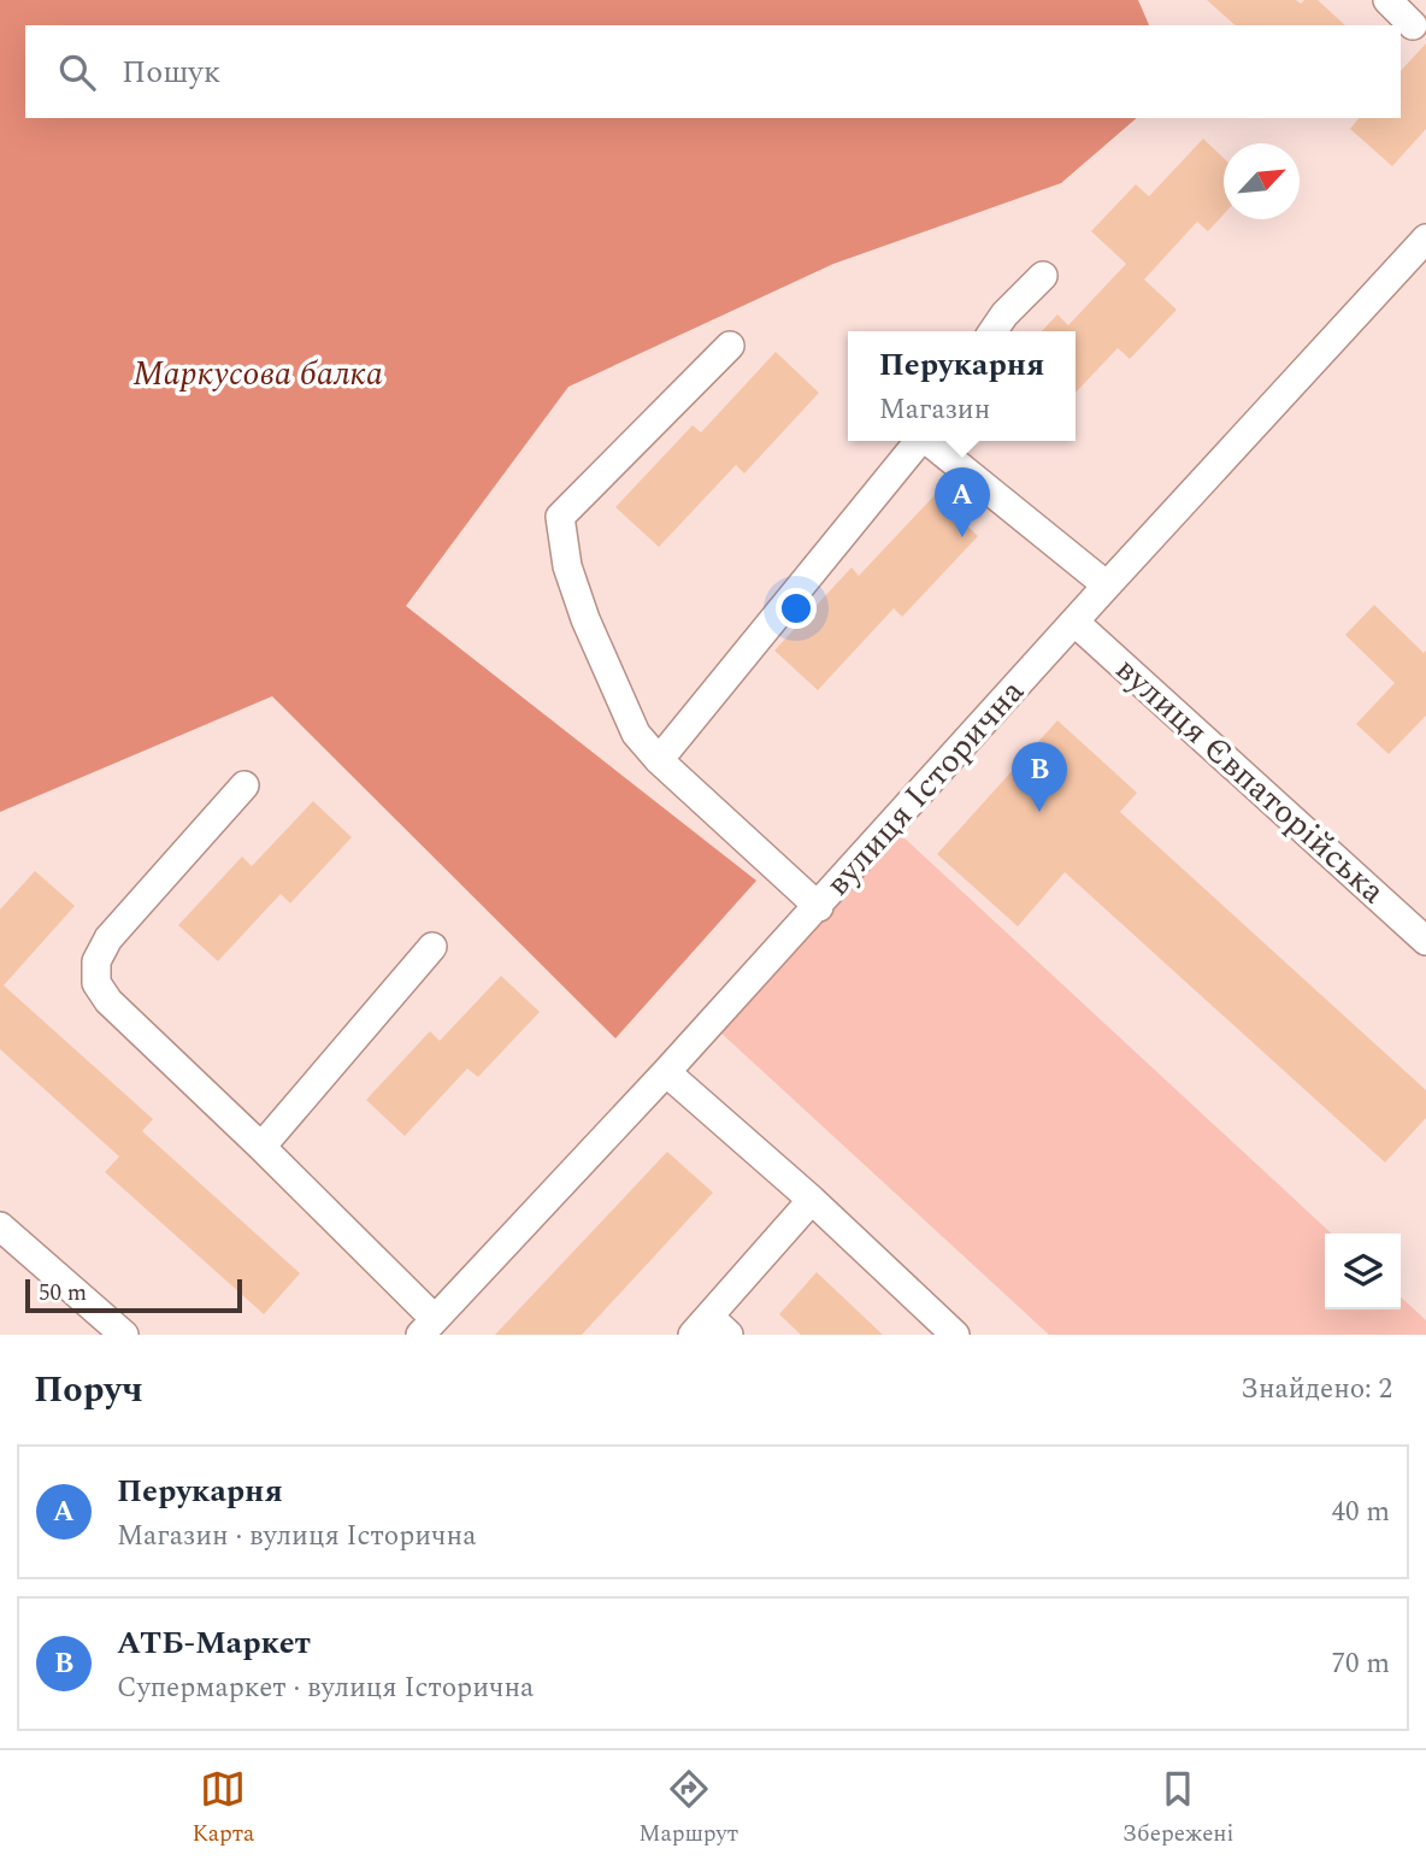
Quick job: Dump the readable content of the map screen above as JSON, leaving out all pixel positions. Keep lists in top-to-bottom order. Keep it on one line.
{"streets":{"street":["вулиця Євпаторійська","вулиця Історична"]},"crossings":[["вулиця Євпаторійська","вулиця Історична"]],"parks":["Маркусова балка"],"scale_bar":"50 m","north":"top right","page":{"search":"Пошук","popup":["Перукарня","Магазин"],"pins":["A","B"],"scale":"50 m","heading":["Поруч","Знайдено: 2"],"list":[{"mark":"A","name":"Перукарня","note":"Магазин · вулиця Історична","value":"40 m"},{"mark":"B","name":"АТБ-Маркет","note":"Супермаркет · вулиця Історична","value":"70 m"}],"nav":["Карта","Маршрут","Збережені"]}}
